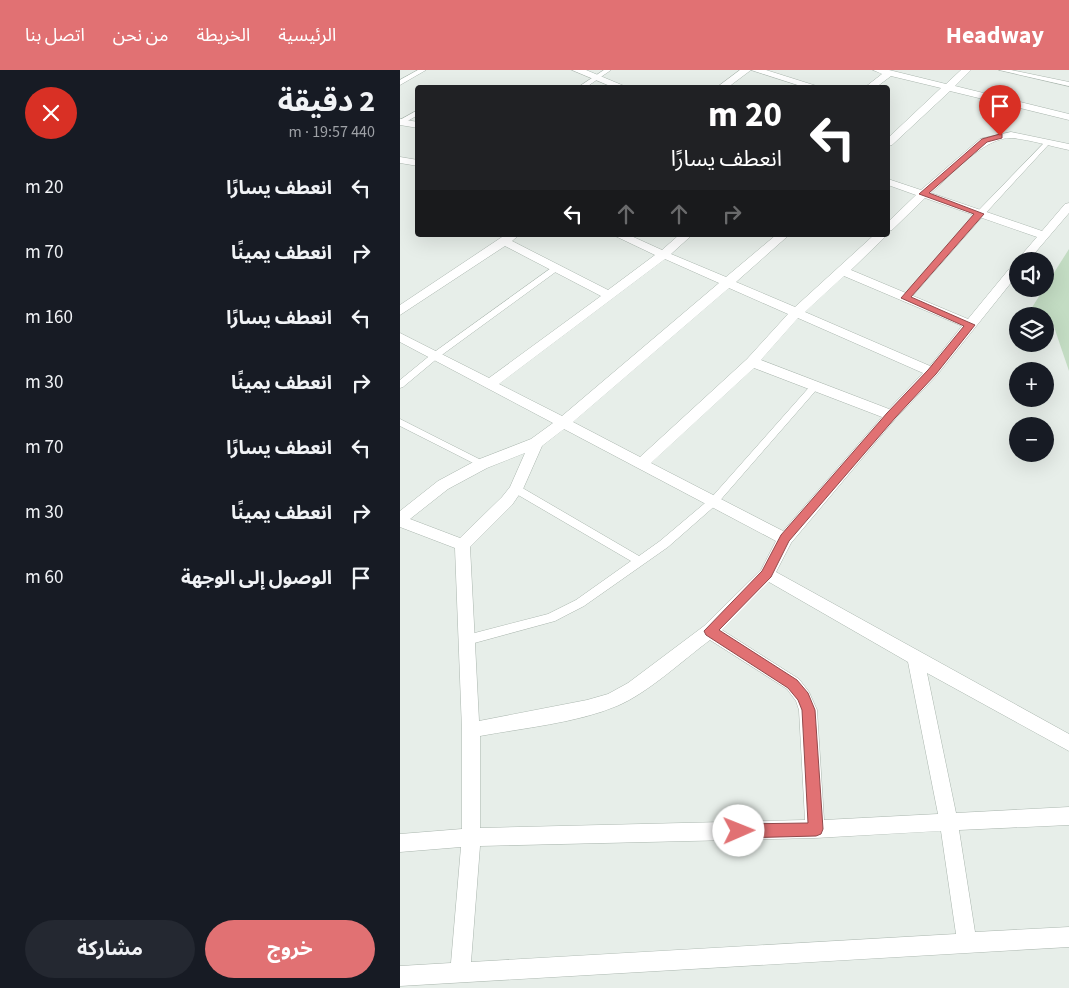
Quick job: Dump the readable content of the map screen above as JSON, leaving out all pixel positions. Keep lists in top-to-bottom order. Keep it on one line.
{"page":{"header":"Headway","nav":["الرئيسية","الخريطة","من نحن","اتصل بنا"],"heading":["2 دقيقة","440 m · 19:57"],"turn":["20 m","انعطف يسارًا"],"list":[{"name":"انعطف يسارًا","value":"20 m"},{"name":"انعطف يمينًا","value":"70 m"},{"name":"انعطف يسارًا","value":"160 m"},{"name":"انعطف يمينًا","value":"30 m"},{"name":"انعطف يسارًا","value":"70 m"},{"name":"انعطف يمينًا","value":"30 m"},{"name":"الوصول إلى الوجهة","value":"60 m"}],"map_buttons":["+","−"],"buttons":["خروج","مشاركة"]}}
